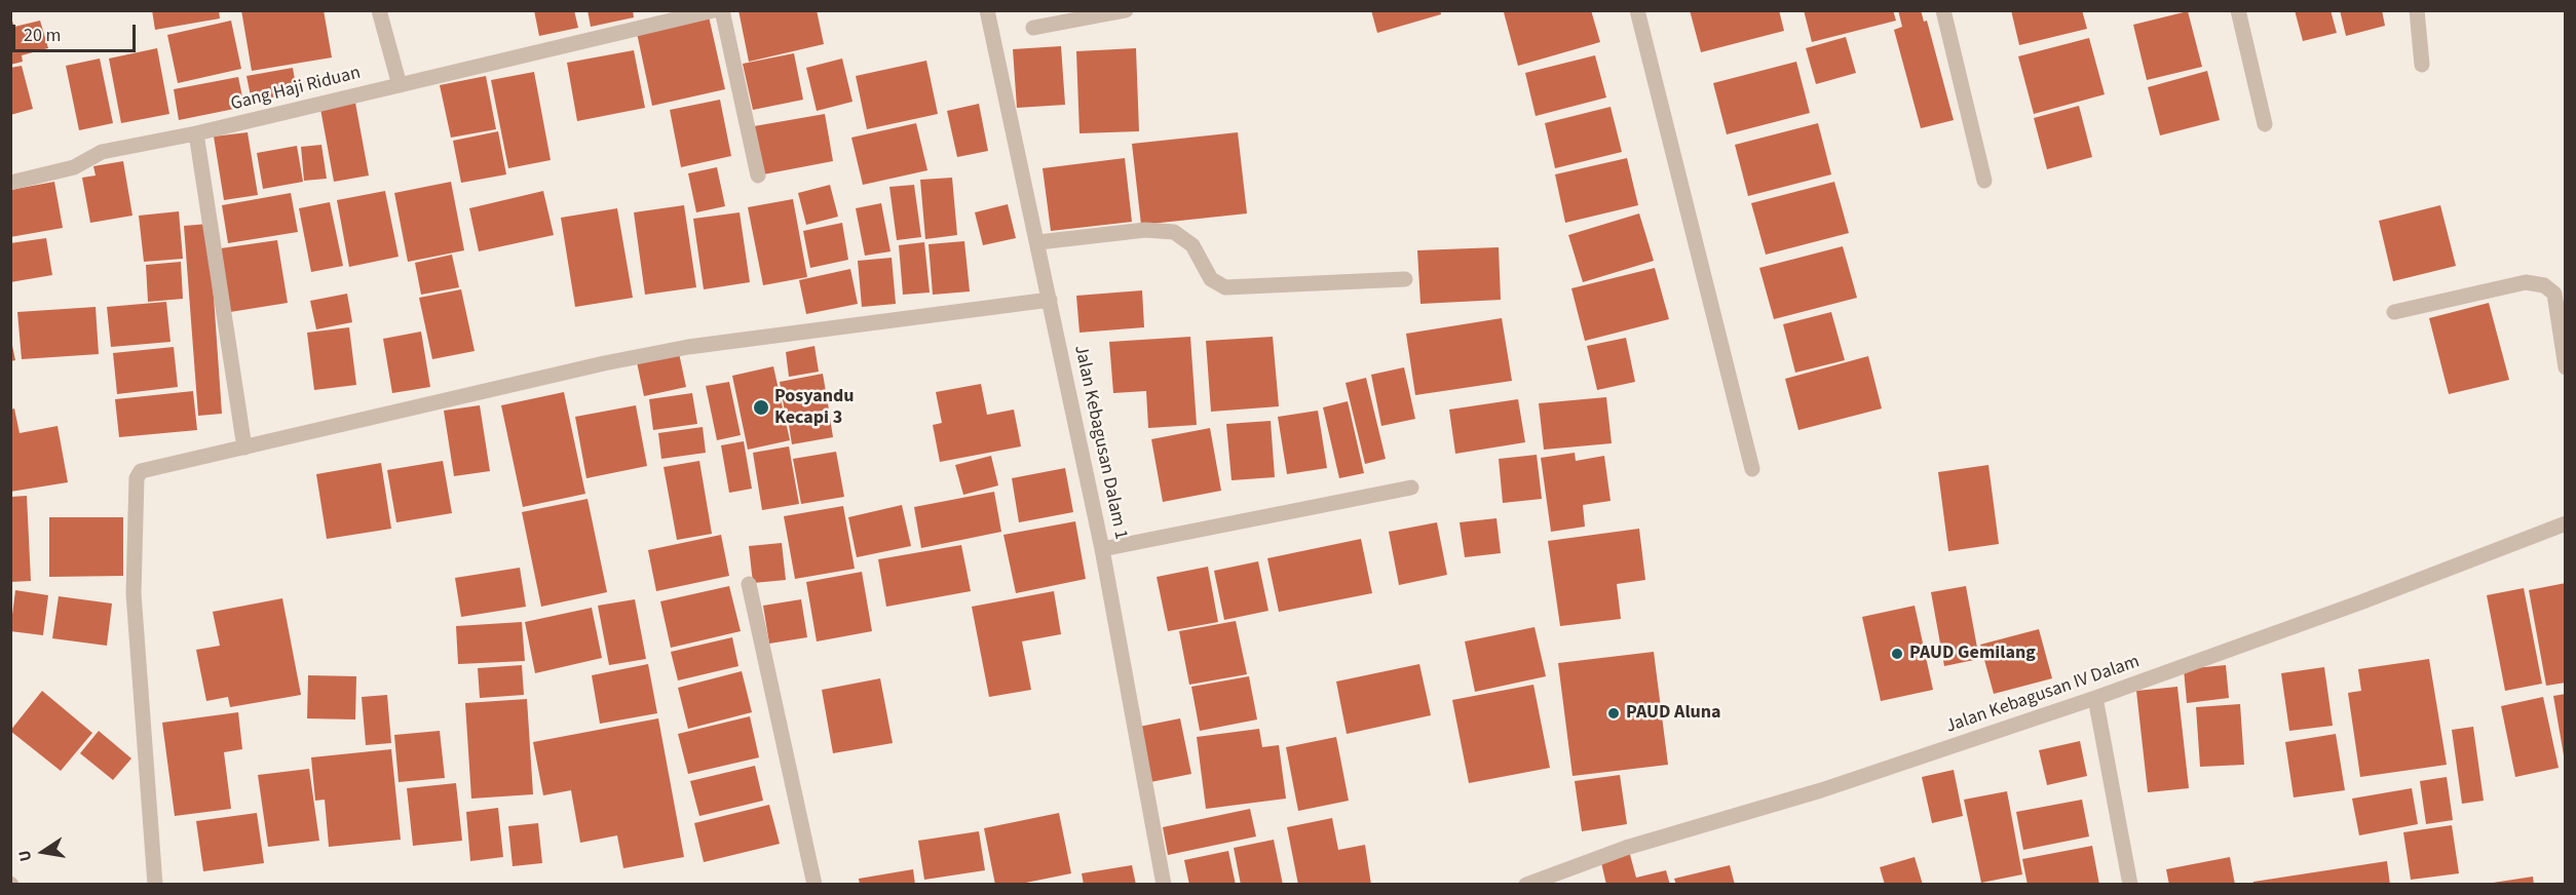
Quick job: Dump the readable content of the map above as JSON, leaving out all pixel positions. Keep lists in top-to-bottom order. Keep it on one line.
{"streets":{"street":["Gang Haji Riduan","Jalan Kebagusan Dalam 1","Jalan Kebagusan IV Dalam"]},"places":["Posyandu Kecapi 3","PAUD Gemilang","PAUD Aluna"],"scale_bar":"20 m","north":"left"}
